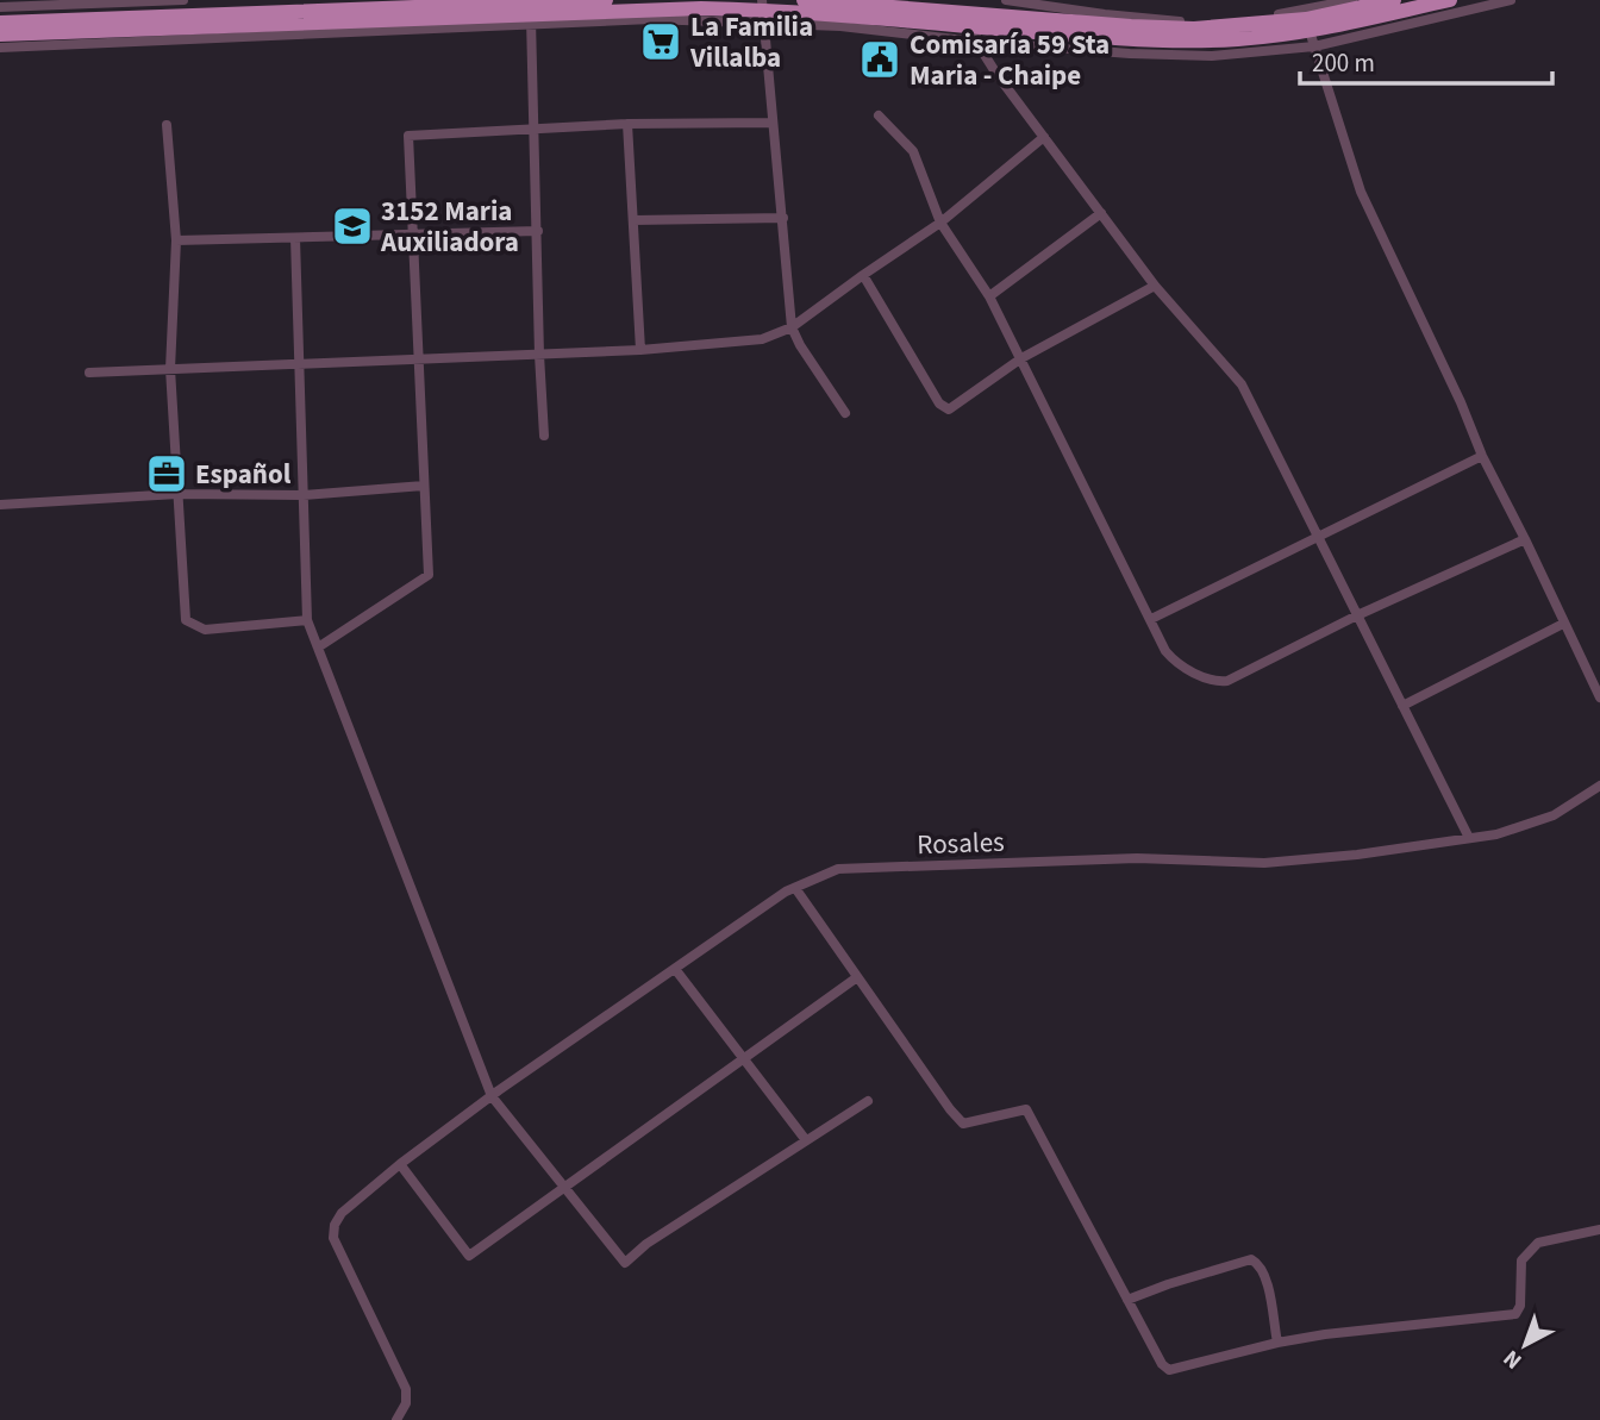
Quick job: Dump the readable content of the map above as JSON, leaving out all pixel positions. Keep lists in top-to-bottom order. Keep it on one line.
{"streets":{"street":["Rosales"]},"places":{"supermarket":["La Familia Villalba"],"public building":["Comisaría 59 Sta Maria - Chaipe"],"school or university":["3152 Maria Auxiliadora"],"office":["Español"]},"scale_bar":"200 m","north":"bottom left"}
